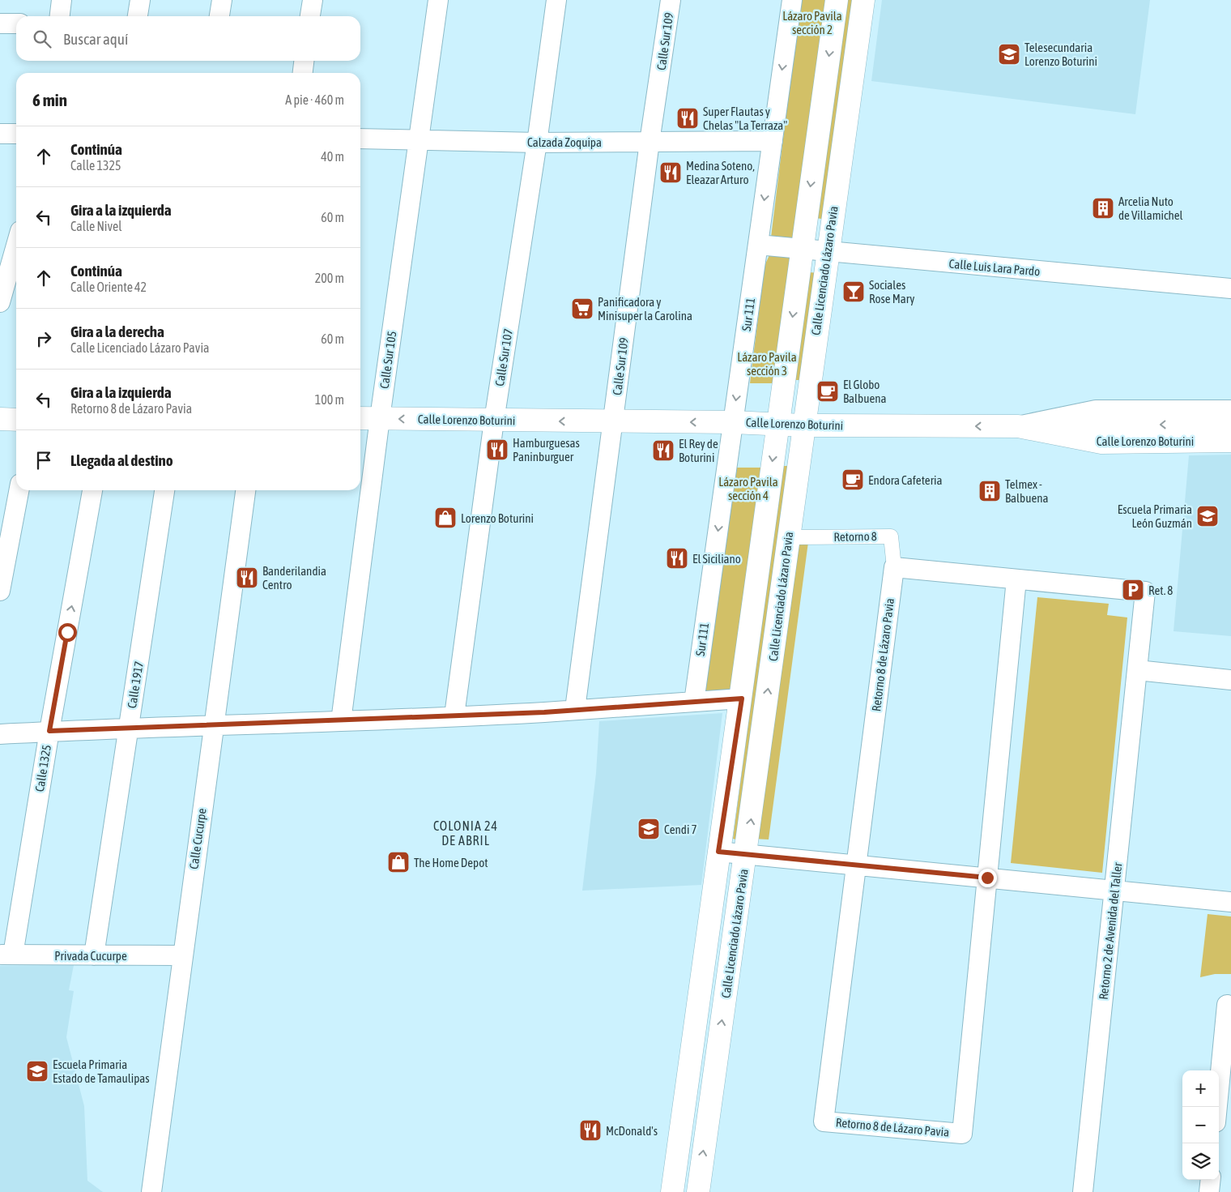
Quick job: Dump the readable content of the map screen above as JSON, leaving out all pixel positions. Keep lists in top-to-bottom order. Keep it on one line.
{"streets":{"street":["Calle Sur 109","Calzada Zoquipa","Calle Luis Lara Pardo","Calle Licenciado Lázaro Pavia","Sur 111","Calle Sur 107","Calle Sur 105","Calle Lorenzo Boturini","Retorno 8","Retorno 8 de Lázaro Pavia","Calle 1917","Calle 1325","Calle Cucurpe","Retorno 2 de Avenida del Taller","Privada Cucurpe"]},"crossings":[["Calle Sur 109","Calzada Zoquipa"],["Calle Sur 109","Calle Lorenzo Boturini"],["Calzada Zoquipa","Sur 111"],["Calzada Zoquipa","Calle Sur 107"],["Calzada Zoquipa","Calle Sur 105"],["Calle Luis Lara Pardo","Calle Licenciado Lázaro Pavia"],["Calle Luis Lara Pardo","Sur 111"],["Calle Licenciado Lázaro Pavia","Calle Lorenzo Boturini"],["Calle Licenciado Lázaro Pavia","Retorno 8"],["Sur 111","Calle Lorenzo Boturini"],["Calle Sur 107","Calle Lorenzo Boturini"],["Calle Sur 105","Calle Lorenzo Boturini"],["Retorno 8","Retorno 8 de Lázaro Pavia"],["Retorno 8 de Lázaro Pavia","Retorno 2 de Avenida del Taller"],["Calle 1917","Privada Cucurpe"],["Calle 1325","Privada Cucurpe"],["Calle Cucurpe","Privada Cucurpe"]],"one_way":["Sur 111","Calle Lorenzo Boturini"],"districts":["COLONIA 24 DE ABRIL"],"parks":["Lázaro Pavila sección 2","Lázaro Pavila sección 3","Lázaro Pavila sección 4"],"places":{"school or university":["Telesecundaria Lorenzo Boturini","Escuela Primaria León Guzmán","Cendi 7","Escuela Primaria Estado de Tamaulipas"],"restaurant":["Super Flautas y Chelas \"La Terraza\"","Medina Soteno, Eleazar Arturo","Hamburguesas Paninburguer","El Rey de Boturini","El Siciliano","Banderilandia Centro","McDonald's"],"building":["Arcelia Nuto de Villamichel","Telmex - Balbuena"],"bar":["Sociales Rose Mary"],"supermarket":["Panificadora y Minisuper la Carolina"],"cafe":["El Globo Balbuena","Endora Cafeteria"],"shop":["Lorenzo Boturini","The Home Depot"],"parking":["Ret. 8"]},"page":{"search":"Buscar aquí","heading":["6 min","A pie · 460 m"],"list":[["Continúa","Calle 1325","40 m"],["Gira a la izquierda","Calle Nivel","60 m"],["Continúa","Calle Oriente 42","200 m"],["Gira a la derecha","Calle Licenciado Lázaro Pavia","60 m"],["Gira a la izquierda","Retorno 8 de Lázaro Pavia","100 m"],"Llegada al destino"],"map_buttons":["+","−"]}}
